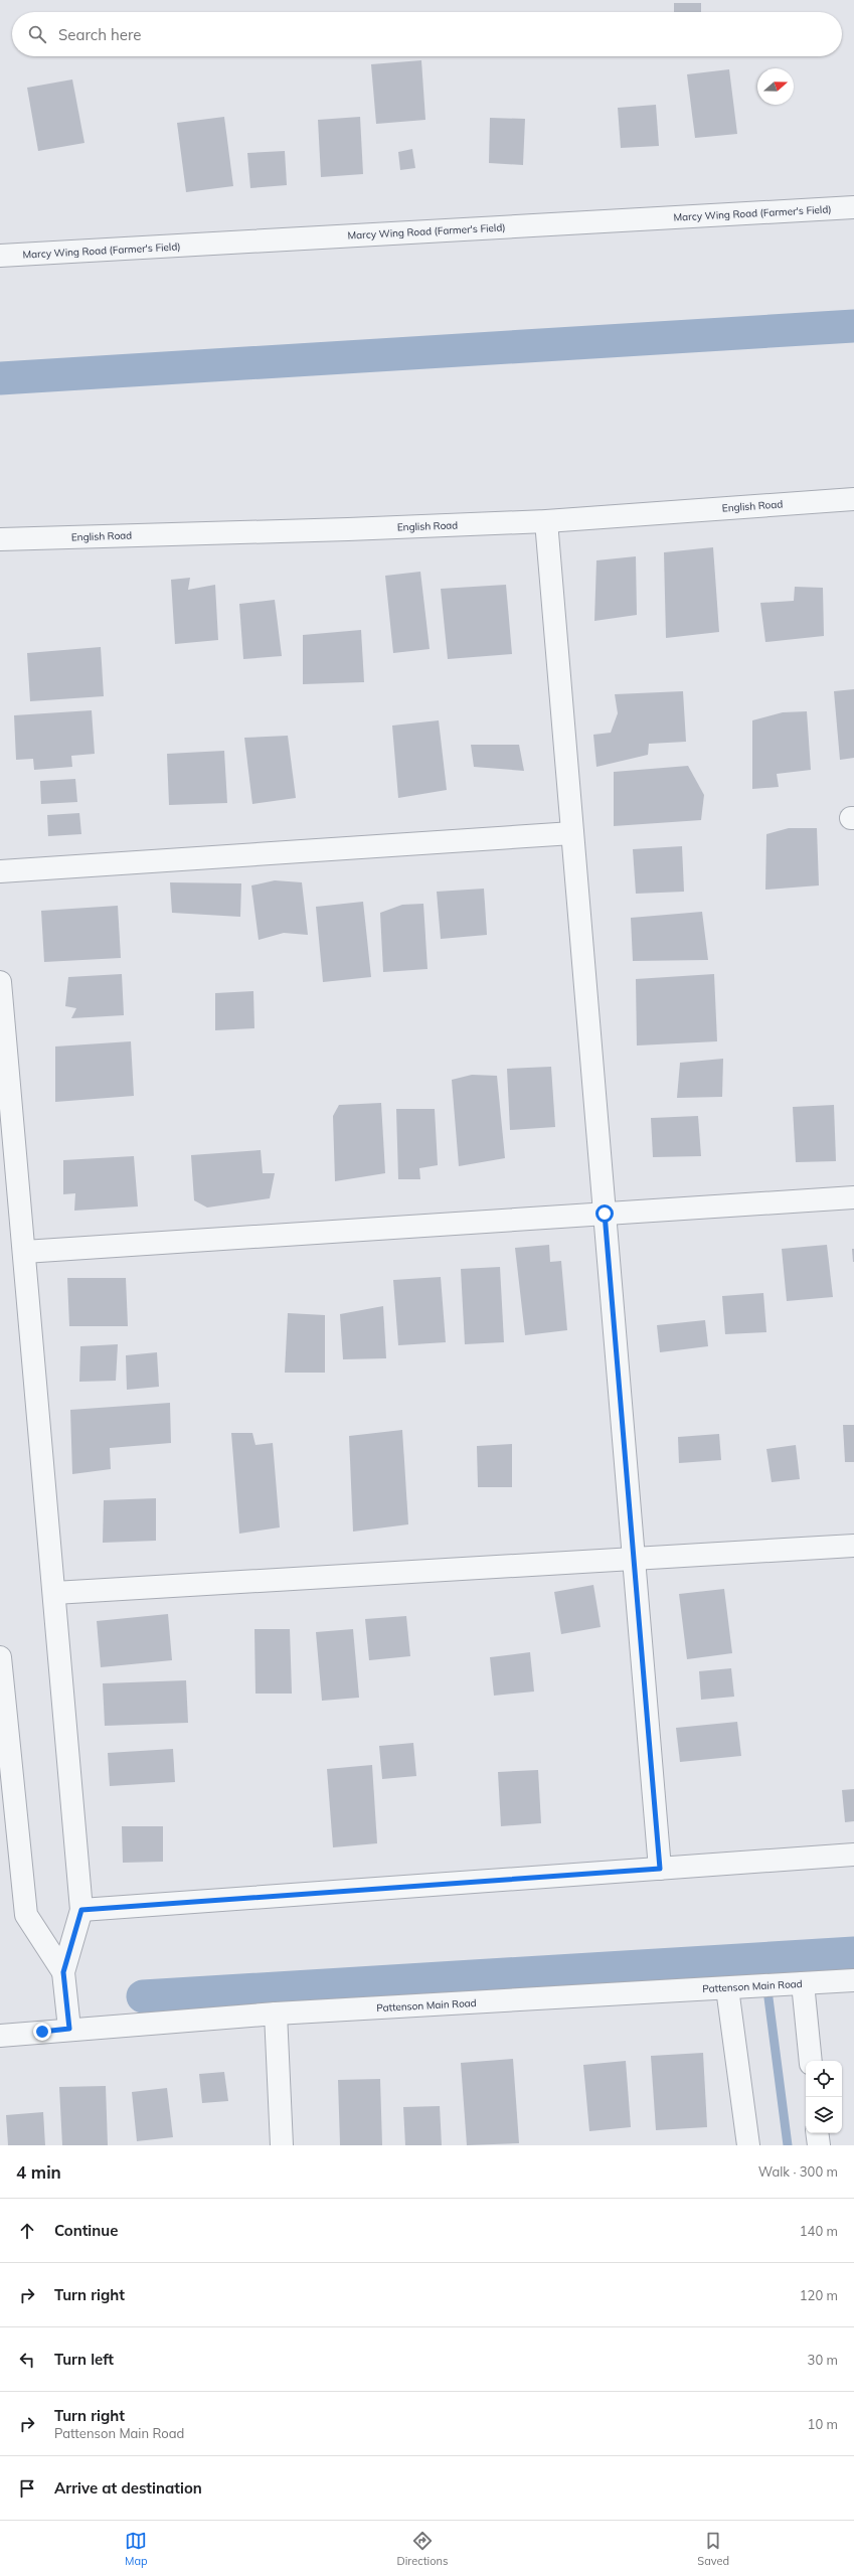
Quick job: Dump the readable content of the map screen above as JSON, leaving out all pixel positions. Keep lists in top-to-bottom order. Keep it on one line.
{"streets":{"street":["Marcy Wing Road (Farmer's Field)","English Road","Pattenson Main Road"]},"north":"right","page":{"search":"Search here","heading":["4 min","Walk · 300 m"],"list":[["Continue","140 m"],["Turn right","120 m"],["Turn left","30 m"],["Turn right","Pattenson Main Road","10 m"],"Arrive at destination"],"nav":["Map","Directions","Saved"]}}
